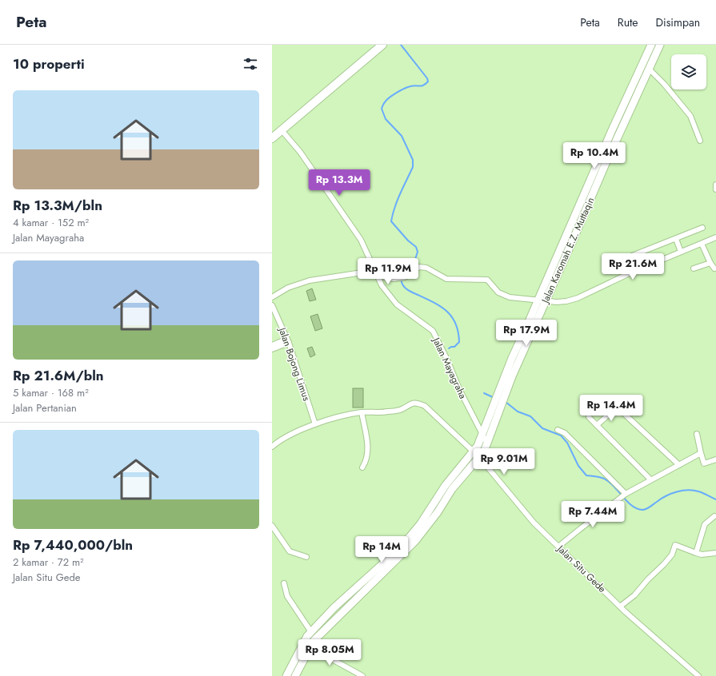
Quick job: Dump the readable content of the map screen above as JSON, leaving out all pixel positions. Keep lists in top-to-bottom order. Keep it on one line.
{"streets":{"street":["Jalan Karomah E.Z. Muttaqin","Jalan Bojong Limus","Jalan Mayagraha","Jalan Situ Gede"]},"crossings":[["Jalan Karomah E.Z. Muttaqin","Jalan Mayagraha"],["Jalan Karomah E.Z. Muttaqin","Jalan Situ Gede"],["Jalan Bojong Limus","Jalan Situ Gede"]],"page":{"header":"Peta","nav":["Peta","Rute","Disimpan"],"heading":"10 properti","list":[{"name":"Rp 13.3M/bln","note":"4 kamar · 152 m² · Jalan Mayagraha"},{"name":"Rp 21.6M/bln","note":"5 kamar · 168 m² · Jalan Pertanian"},{"name":"Rp 7,440,000/bln","note":"2 kamar · 72 m² · Jalan Situ Gede"}],"price":["Rp 10.4M","Rp 13.3M","Rp 21.6M","Rp 11.9M","Rp 17.9M","Rp 14.4M","Rp 9.01M","Rp 7.44M","Rp 14M","Rp 8.05M"]}}
